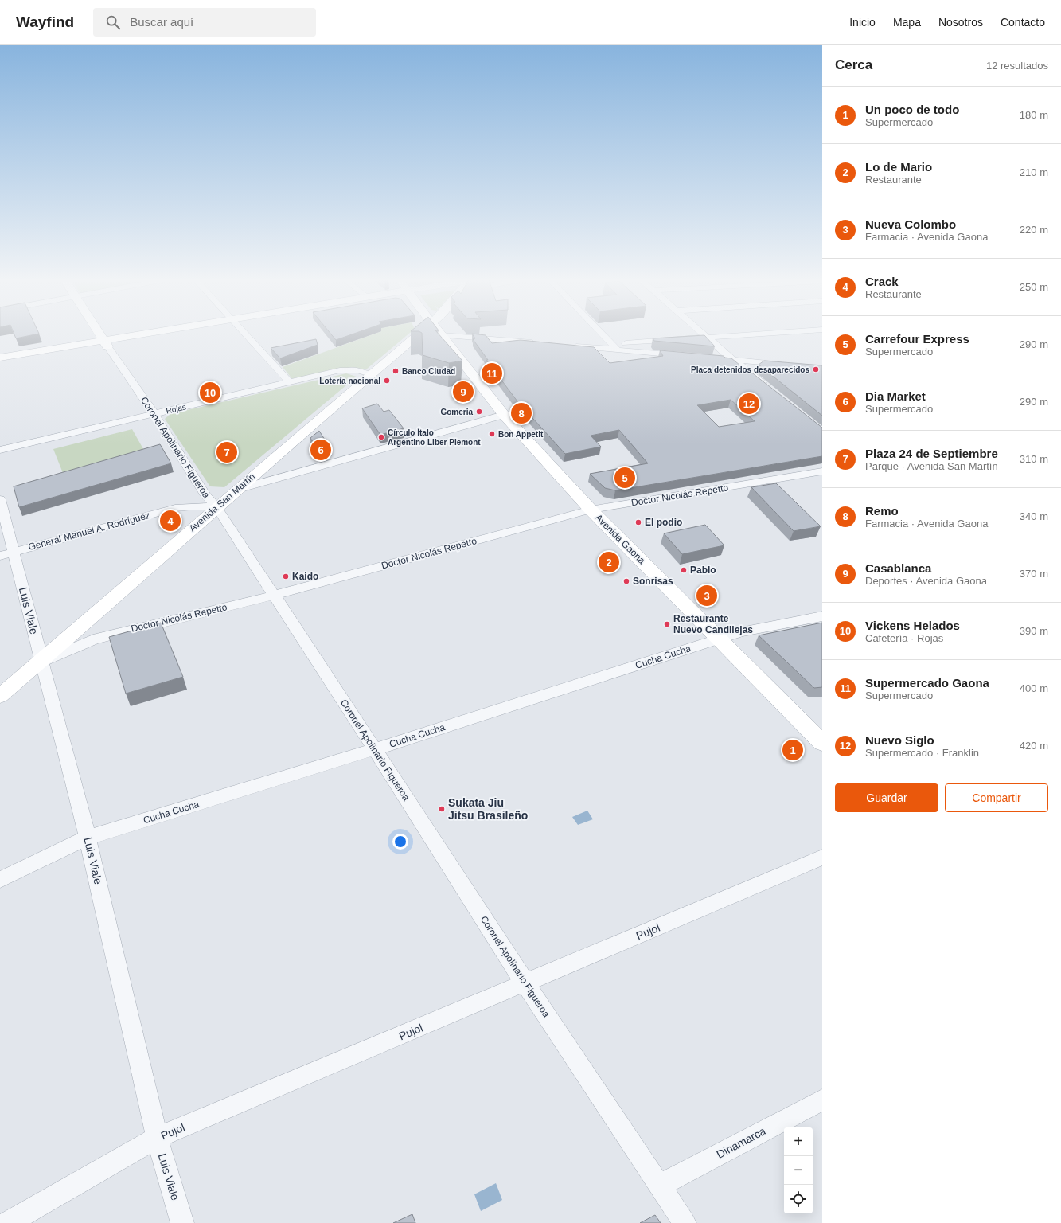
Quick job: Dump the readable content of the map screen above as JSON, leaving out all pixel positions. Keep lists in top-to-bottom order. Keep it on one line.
{"streets":{"main road":["Coronel Apolinario Figueroa","Avenida San Martín","Avenida Gaona"],"street":["Rojas","Doctor Nicolás Repetto","General Manuel A. Rodríguez","Luis Viale","Cucha Cucha","Pujol","Dinamarca"]},"crossings":[["Rojas","Coronel Apolinario Figueroa"],["Rojas","Avenida San Martín"],["Coronel Apolinario Figueroa","Doctor Nicolás Repetto"],["Coronel Apolinario Figueroa","Avenida San Martín"],["Coronel Apolinario Figueroa","General Manuel A. Rodríguez"],["Coronel Apolinario Figueroa","Cucha Cucha"],["Coronel Apolinario Figueroa","Pujol"],["Coronel Apolinario Figueroa","Dinamarca"],["Doctor Nicolás Repetto","Avenida San Martín"],["Doctor Nicolás Repetto","Avenida Gaona"],["Doctor Nicolás Repetto","Luis Viale"],["Avenida San Martín","General Manuel A. Rodríguez"],["Avenida San Martín","Luis Viale"],["General Manuel A. Rodríguez","Luis Viale"],["Avenida Gaona","Cucha Cucha"],["Luis Viale","Cucha Cucha"],["Luis Viale","Pujol"]],"places":["Placa detenidos desaparecidos","Banco Ciudad","Lotería nacional","Gomeria","Bon Appetit","Círculo Ítalo Argentino Liber Piemont","El podio","Pablo","Kaido","Sonrisas","Restaurante Nuevo Candilejas","Sukata Jiu Jitsu Brasileño"],"page":{"header":"Wayfind","search":"Buscar aquí","nav":["Inicio","Mapa","Nosotros","Contacto"],"heading":["Cerca","12 resultados"],"list":[{"mark":"1","name":"Un poco de todo","note":"Supermercado","value":"180 m"},{"mark":"2","name":"Lo de Mario","note":"Restaurante","value":"210 m"},{"mark":"3","name":"Nueva Colombo","note":"Farmacia · Avenida Gaona","value":"220 m"},{"mark":"4","name":"Crack","note":"Restaurante","value":"250 m"},{"mark":"5","name":"Carrefour Express","note":"Supermercado","value":"290 m"},{"mark":"6","name":"Dia Market","note":"Supermercado","value":"290 m"},{"mark":"7","name":"Plaza 24 de Septiembre","note":"Parque · Avenida San Martín","value":"310 m"},{"mark":"8","name":"Remo","note":"Farmacia · Avenida Gaona","value":"340 m"},{"mark":"9","name":"Casablanca","note":"Deportes · Avenida Gaona","value":"370 m"},{"mark":"10","name":"Vickens Helados","note":"Cafetería · Rojas","value":"390 m"},{"mark":"11","name":"Supermercado Gaona","note":"Supermercado","value":"400 m"},{"mark":"12","name":"Nuevo Siglo","note":"Supermercado · Franklin","value":"420 m"}],"pins":["11","9","10","12","8","6","7","5","4","2","3","1"],"buttons":["Guardar","Compartir"],"map_buttons":["+","−"]}}
